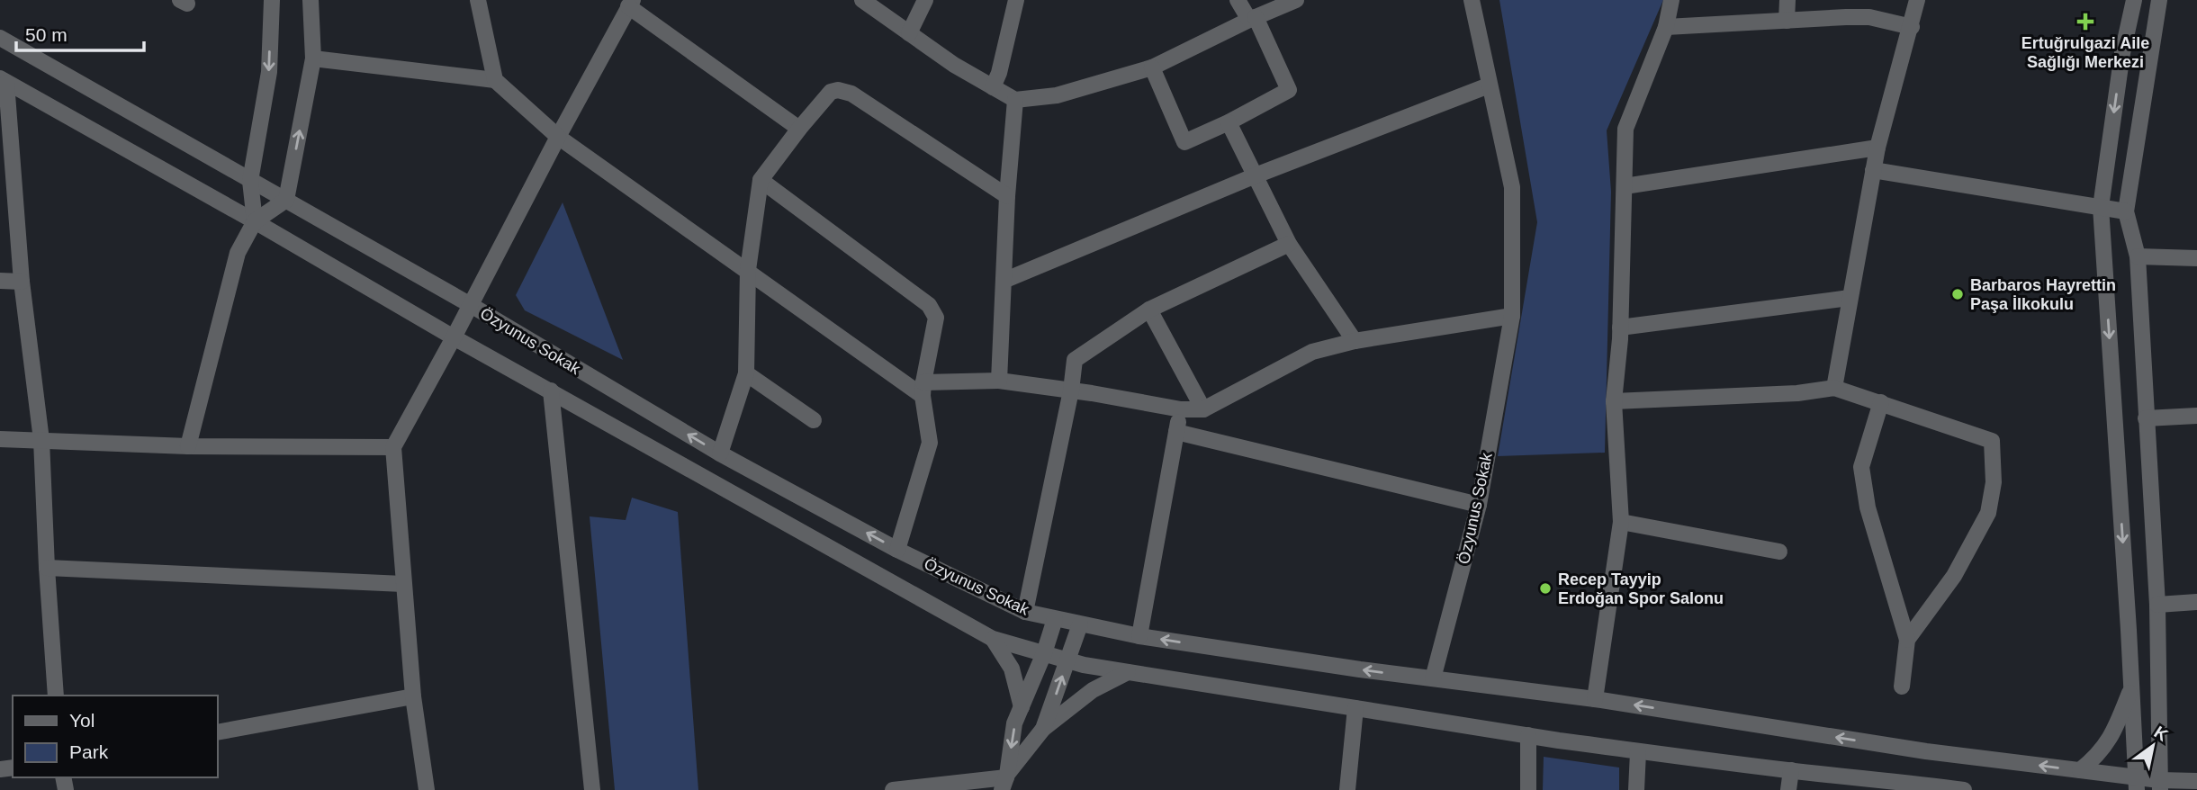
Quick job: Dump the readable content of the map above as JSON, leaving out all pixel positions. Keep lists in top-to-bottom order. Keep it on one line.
{"streets":{"street":["Özyunus Sokak"]},"places":{"health":["Ertuğrulgazi Aile Sağlığı Merkezi"],"other":["Barbaros Hayrettin Paşa İlkokulu","Recep Tayyip Erdoğan Spor Salonu"]},"legend":["Yol","Park"],"scale_bar":"50 m","north":"top right"}
